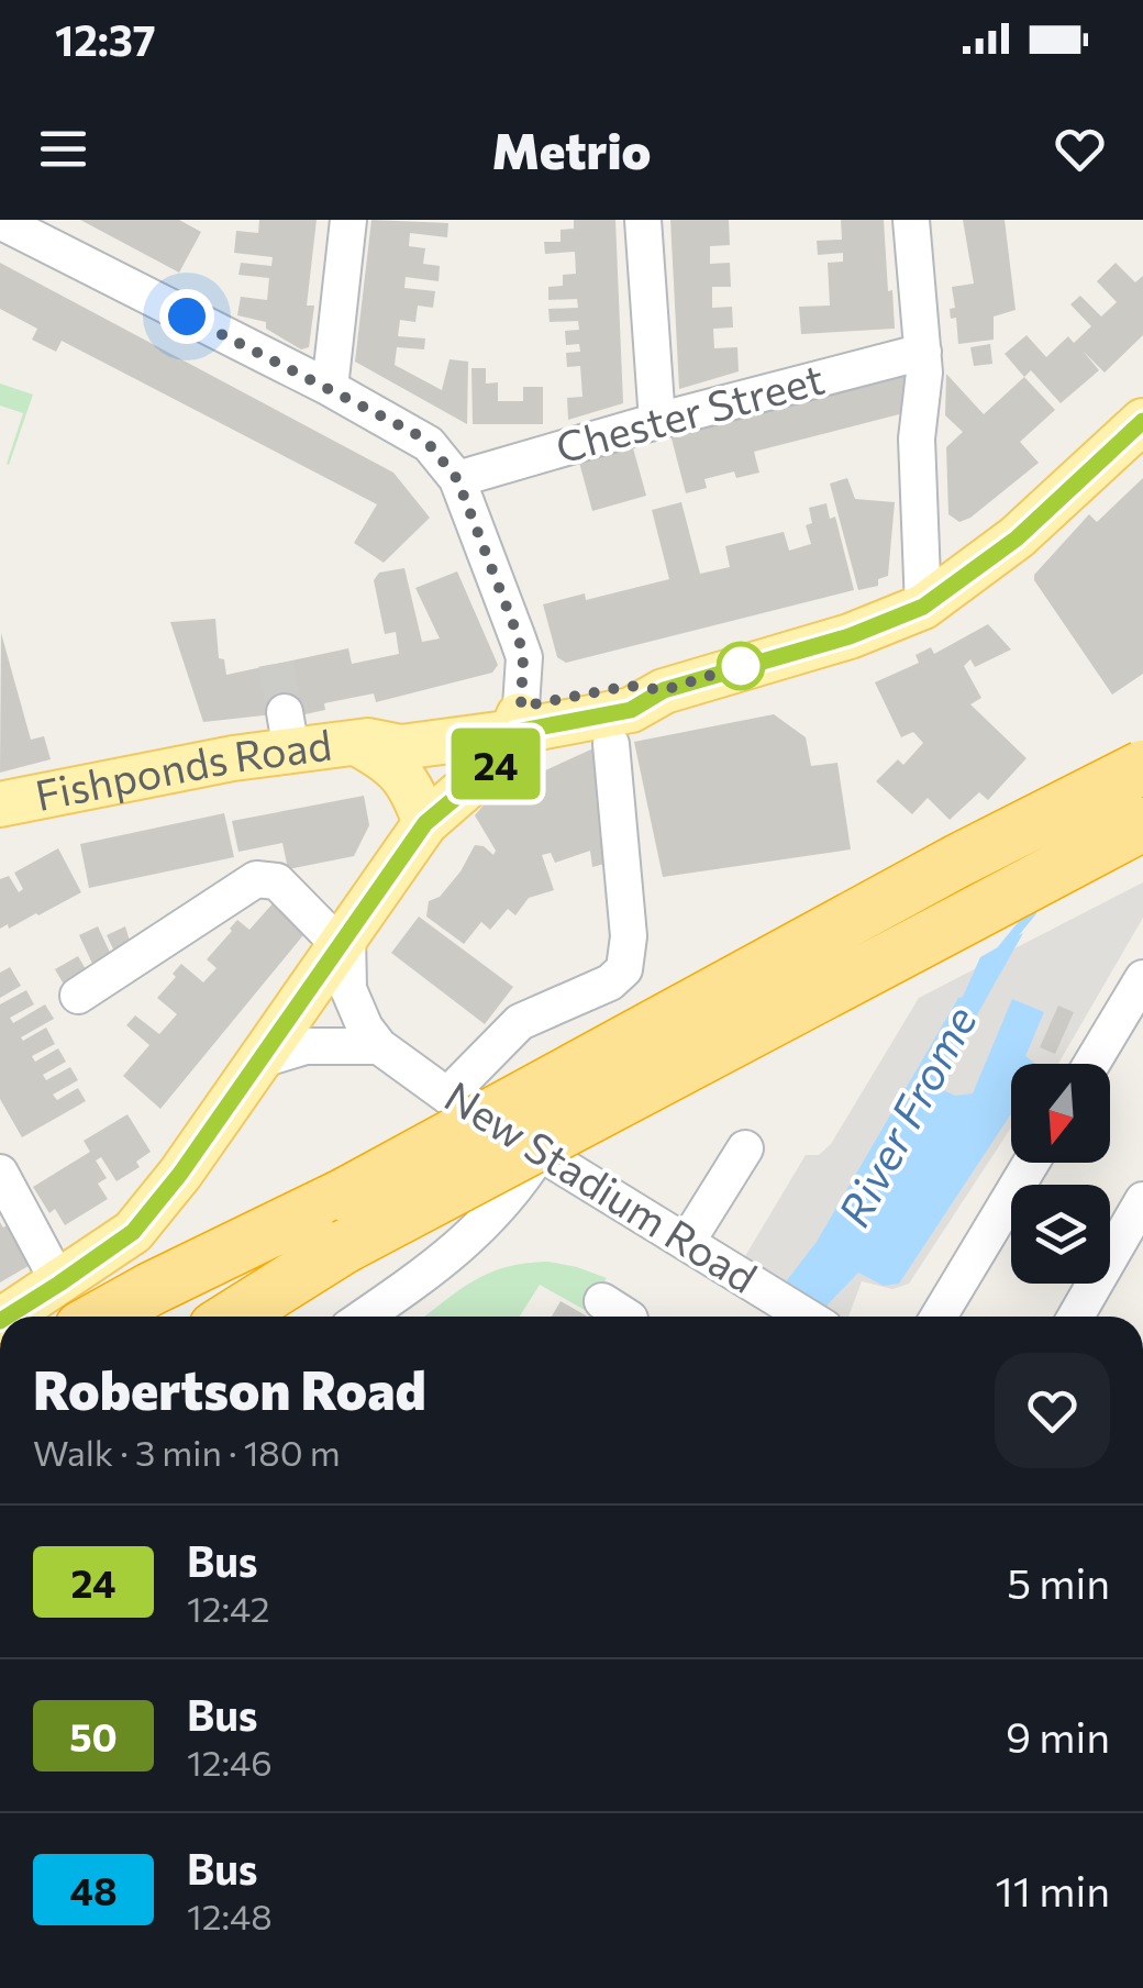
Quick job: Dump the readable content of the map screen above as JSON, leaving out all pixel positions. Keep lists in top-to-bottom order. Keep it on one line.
{"streets":{"main road":["Fishponds Road"],"street":["Chester Street","New Stadium Road"]},"water":["River Frome"],"lines":["bus line 24"],"north":"bottom","page":{"status":"12:37","header":"Metrio","on_map":"24","heading":["Robertson Road","Walk · 3 min · 180 m"],"list":[{"mark":"24","name":"Bus","note":"12:42","value":"5 min"},{"mark":"50","name":"Bus","note":"12:46","value":"9 min"},{"mark":"48","name":"Bus","note":"12:48","value":"11 min"}]}}
